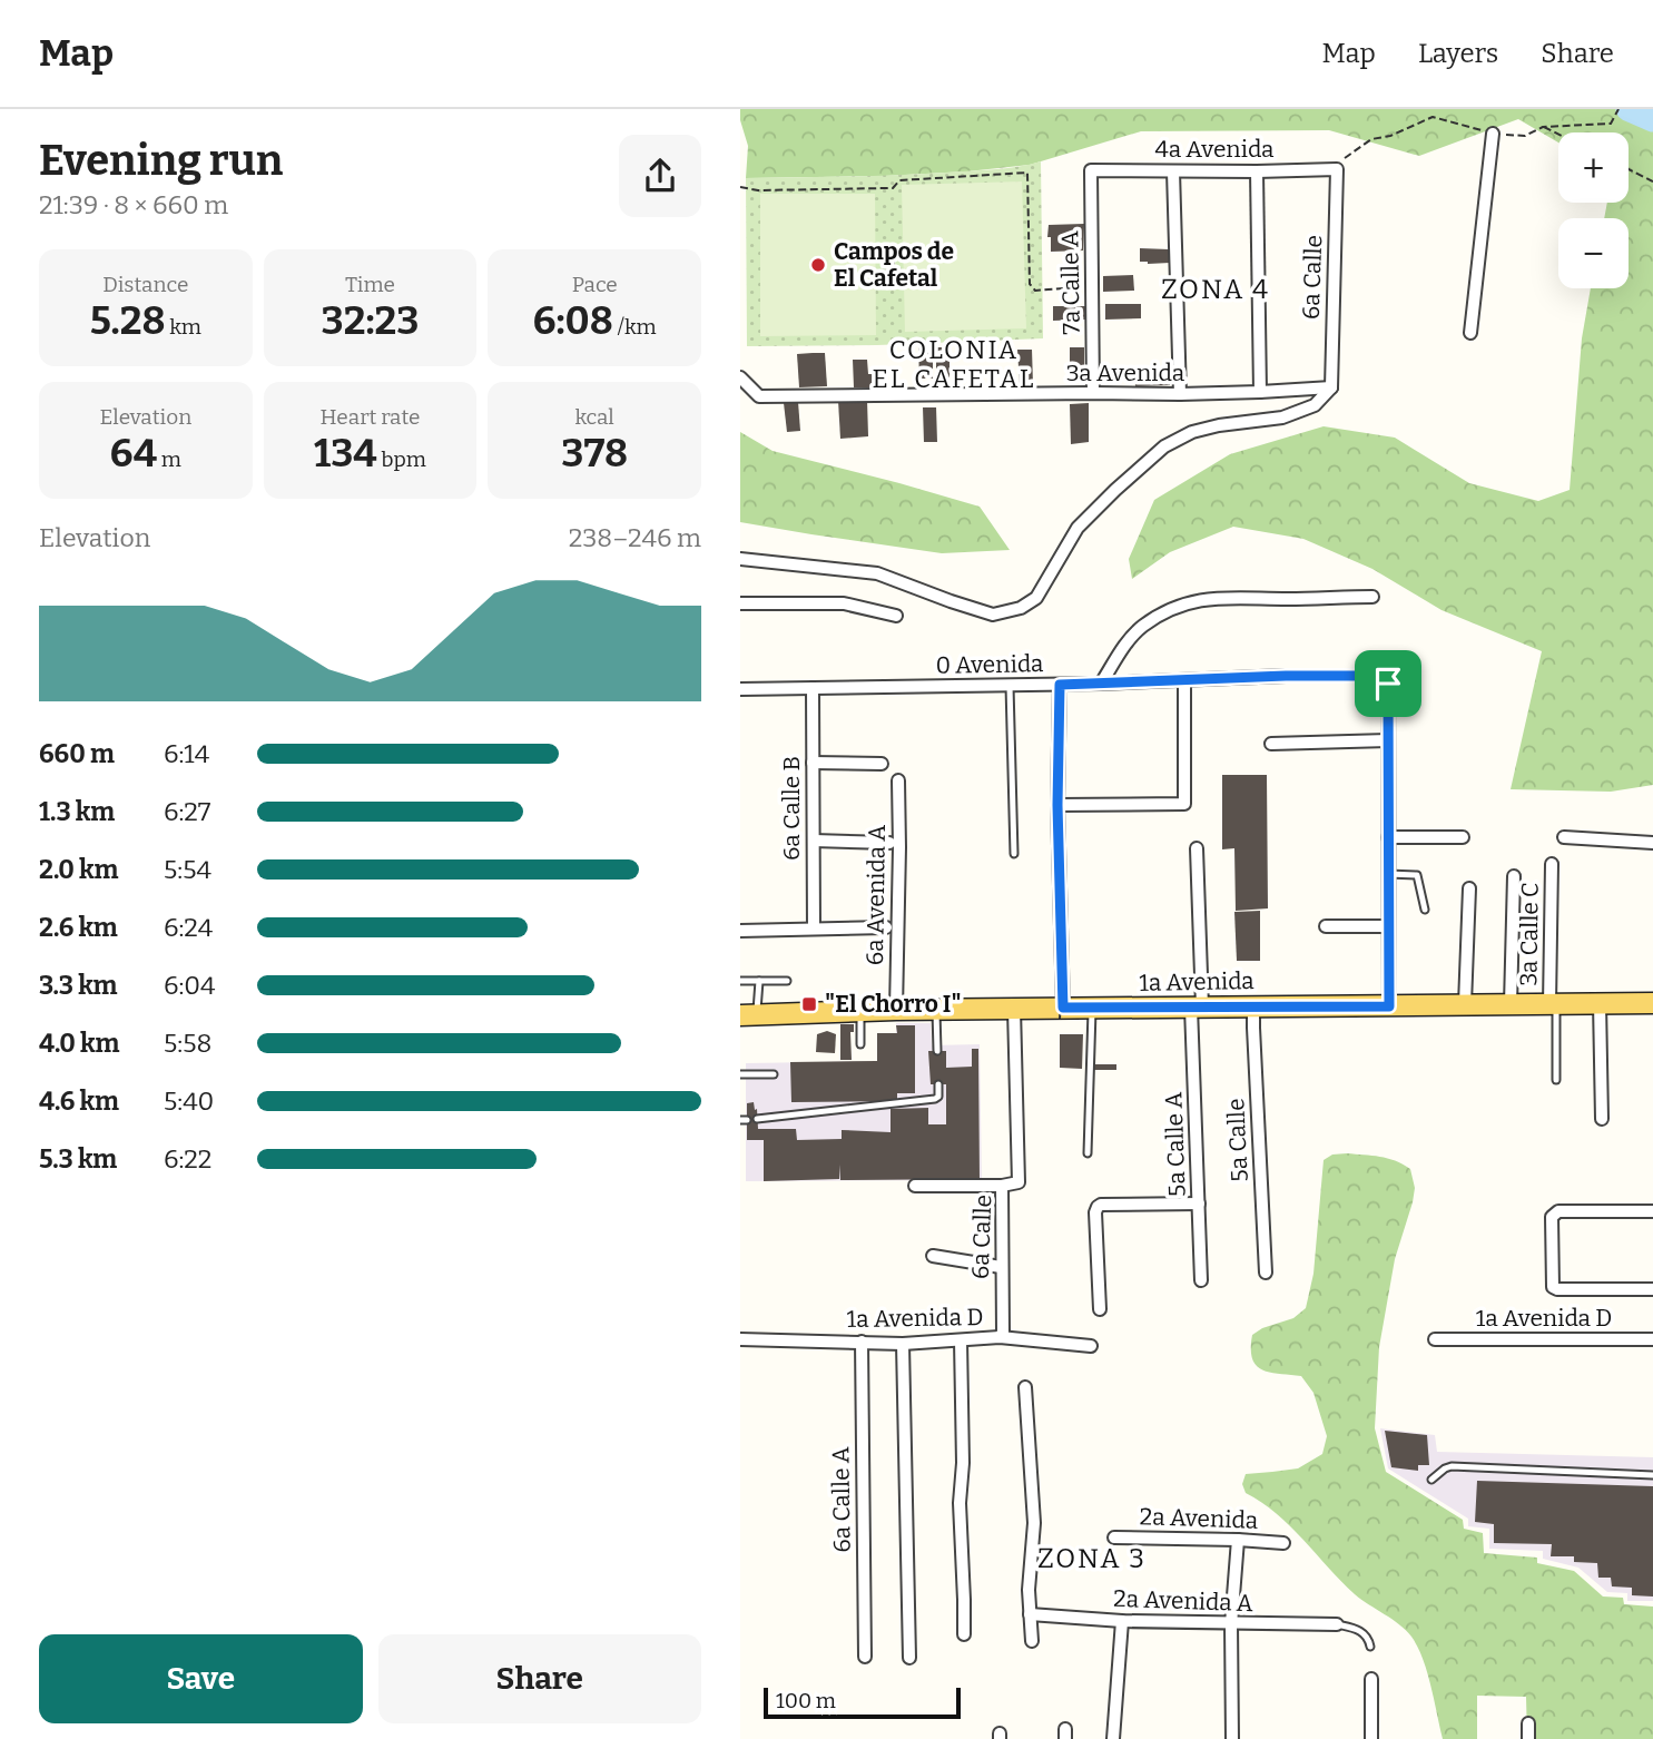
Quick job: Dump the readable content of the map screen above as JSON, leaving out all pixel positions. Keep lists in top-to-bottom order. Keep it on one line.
{"streets":{"main road":["1a Avenida"],"street":["4a Avenida","6a Calle","7a Calle A","3a Avenida","0 Avenida","6a Calle B","6a Avenida A","3a Calle C","5a Calle","5a Calle A","1a Avenida D","6a Calle A","2a Avenida","2a Avenida A"]},"crossings":[["4a Avenida","6a Calle"],["4a Avenida","7a Calle A"],["6a Calle","3a Avenida"],["6a Calle","1a Avenida"],["6a Calle","1a Avenida D"],["7a Calle A","3a Avenida"],["0 Avenida","6a Calle B"],["6a Avenida A","1a Avenida"],["3a Calle C","1a Avenida"],["1a Avenida","5a Calle"],["1a Avenida","5a Calle A"],["1a Avenida D","6a Calle A"]],"districts":["ZONA 4","COLONIA EL CAFETAL","ZONA 3"],"places":{"other":["Campos de El Cafetal"],"transit":["\"El Chorro I\""]},"scale_bar":"100 m","page":{"header":"Map","nav":["Map","Layers","Share"],"heading":["Evening run","21:39 · 8 × 660 m"],"map_buttons":["+","−"],"stats":[["Distance","5.28 km"],["Time","32:23"],["Pace","6:08 /km"],["Elevation","64 m"],["Heart rate","134 bpm"],["kcal","378"]],"chart":["Elevation","238–246 m"],"list":[{"name":"660 m","note":"6:14"},{"name":"1.3 km","note":"6:27"},{"name":"2.0 km","note":"5:54"},{"name":"2.6 km","note":"6:24"},{"name":"3.3 km","note":"6:04"},{"name":"4.0 km","note":"5:58"},{"name":"4.6 km","note":"5:40"},{"name":"5.3 km","note":"6:22"}],"buttons":["Save","Share"],"scale":"100 m"}}
